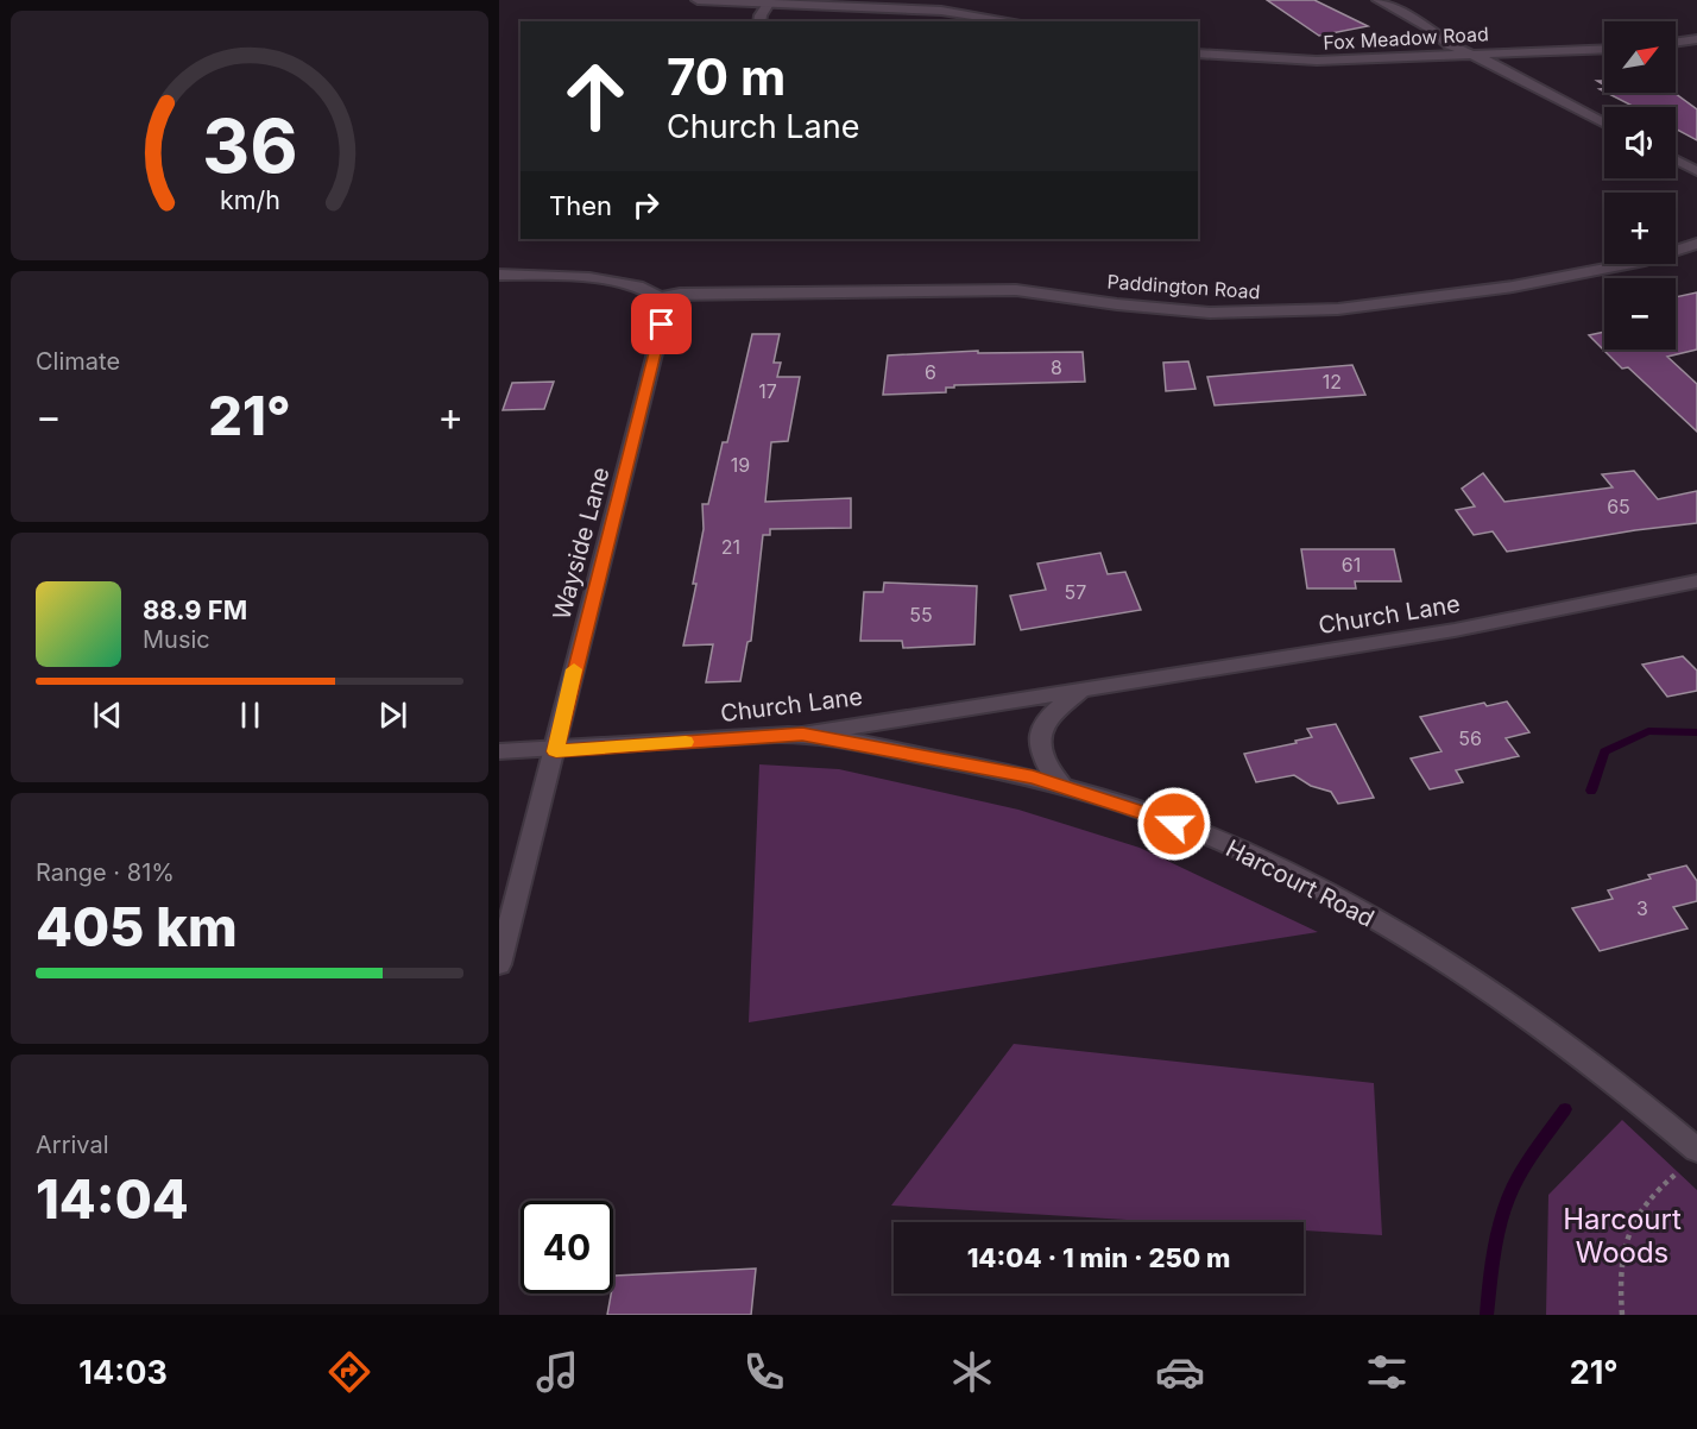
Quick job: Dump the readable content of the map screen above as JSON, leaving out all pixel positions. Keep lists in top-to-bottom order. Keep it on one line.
{"streets":{"street":["Fox Meadow Road","Paddington Road","Wayside Lane","Church Lane","Harcourt Road"]},"crossings":[["Paddington Road","Wayside Lane"],["Wayside Lane","Church Lane"],["Church Lane","Harcourt Road"]],"parks":["Harcourt Woods"],"house_numbers":["8","6","12","17","19","65","21","61","57","55","56","3"],"north":"top right","page":{"map_buttons":["+","−"],"turn":["70 m","Church Lane"],"then":"Then","tile":["Climate",["Range · 81%","405 km"],["Arrival","14:04"]],"heat":["−","21°","+"],"song":["88.9 FM","Music"],"limit":"40","trip":"14:04 · 1 min · 250 m","tabs":["14:03","21°"],"gauge":["36","km/h"]}}
